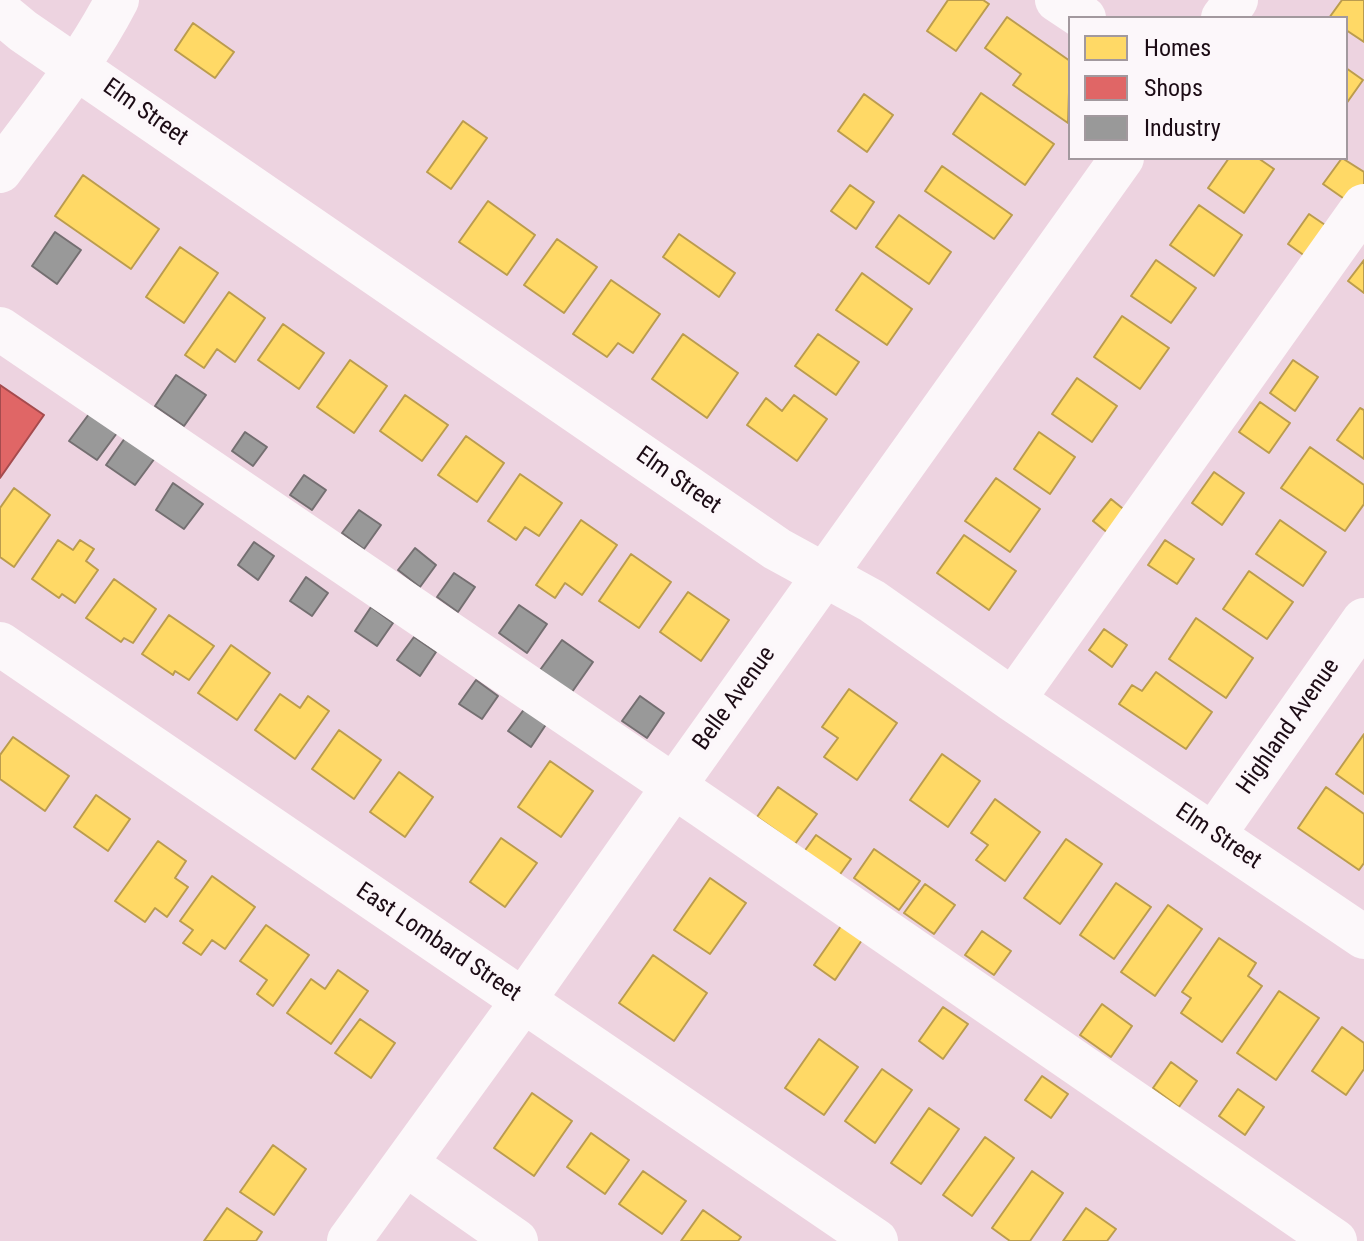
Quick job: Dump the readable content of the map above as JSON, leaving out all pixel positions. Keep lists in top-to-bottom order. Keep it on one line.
{"streets":{"street":["Elm Street","Belle Avenue","Highland Avenue","East Lombard Street"]},"crossings":[["Elm Street","Belle Avenue"],["Elm Street","Highland Avenue"],["Belle Avenue","East Lombard Street"]],"legend":["Homes","Shops","Industry"]}
